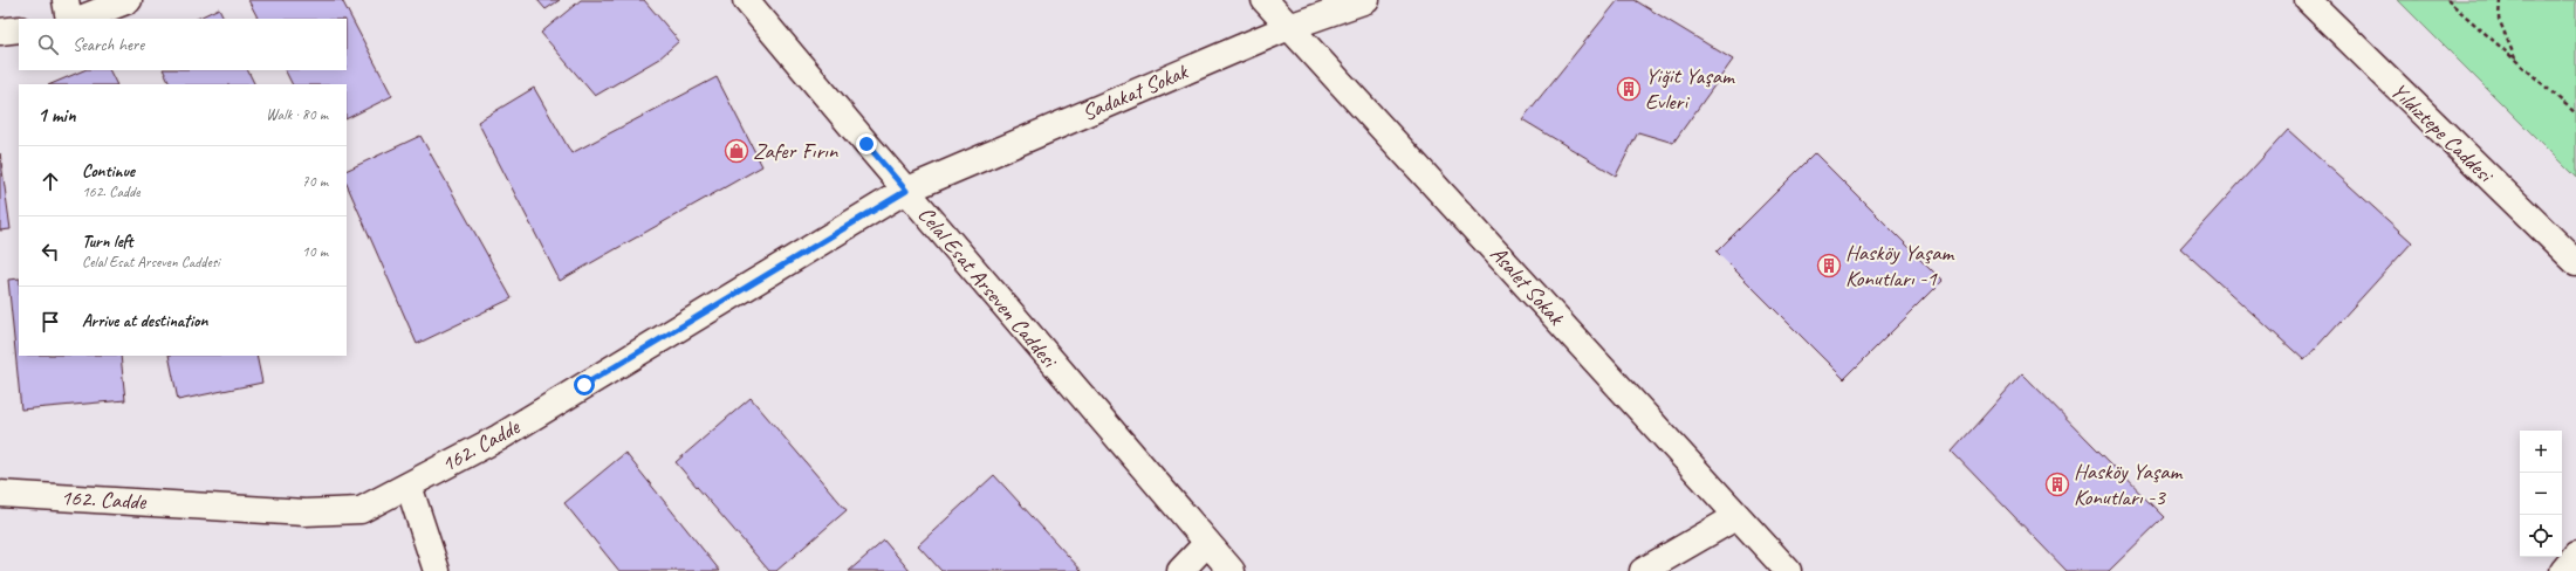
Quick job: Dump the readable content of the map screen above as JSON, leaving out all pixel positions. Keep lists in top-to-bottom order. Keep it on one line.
{"streets":{"street":["Sadakat Sokak","Yıldıztepe Caddesi","Asalet Sokak","Celal Esat Arseven Caddesi","162. Cadde"]},"crossings":[["Sadakat Sokak","Asalet Sokak"],["Sadakat Sokak","Celal Esat Arseven Caddesi"],["Sadakat Sokak","162. Cadde"],["Celal Esat Arseven Caddesi","162. Cadde"]],"places":{"building":["Yiğit Yaşam Evleri","Hasköy Yaşam Konutları -1","Hasköy Yaşam Konutları -3"],"shop":["Zafer Fırın"]},"page":{"search":"Search here","heading":["1 min","Walk · 80 m"],"list":[["Continue","162. Cadde","70 m"],["Turn left","Celal Esat Arseven Caddesi","10 m"],"Arrive at destination"],"map_buttons":["+","−"]}}
